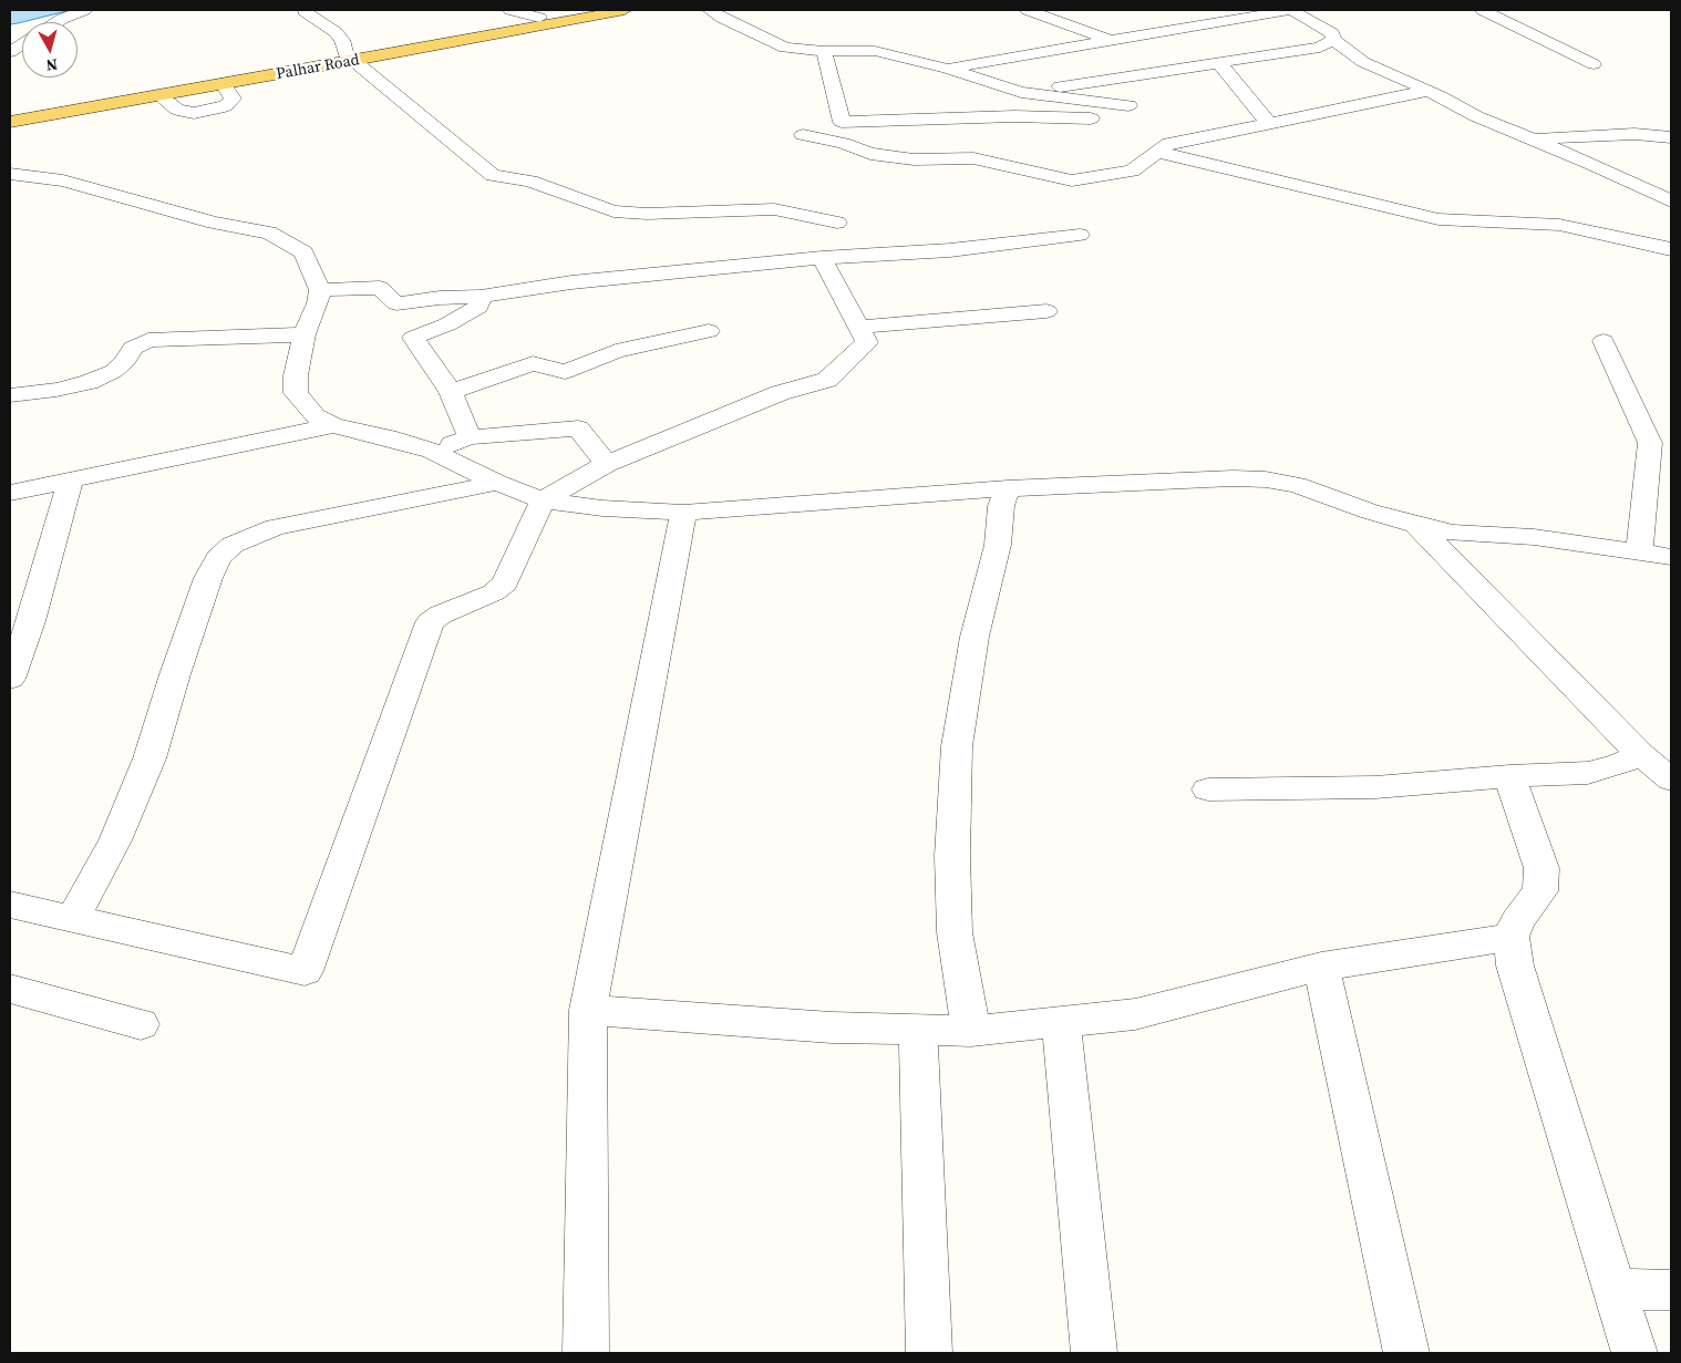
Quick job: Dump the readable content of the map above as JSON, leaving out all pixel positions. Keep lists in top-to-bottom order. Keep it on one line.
{"streets":{"main road":["Palhar Road"]},"north":"bottom"}
